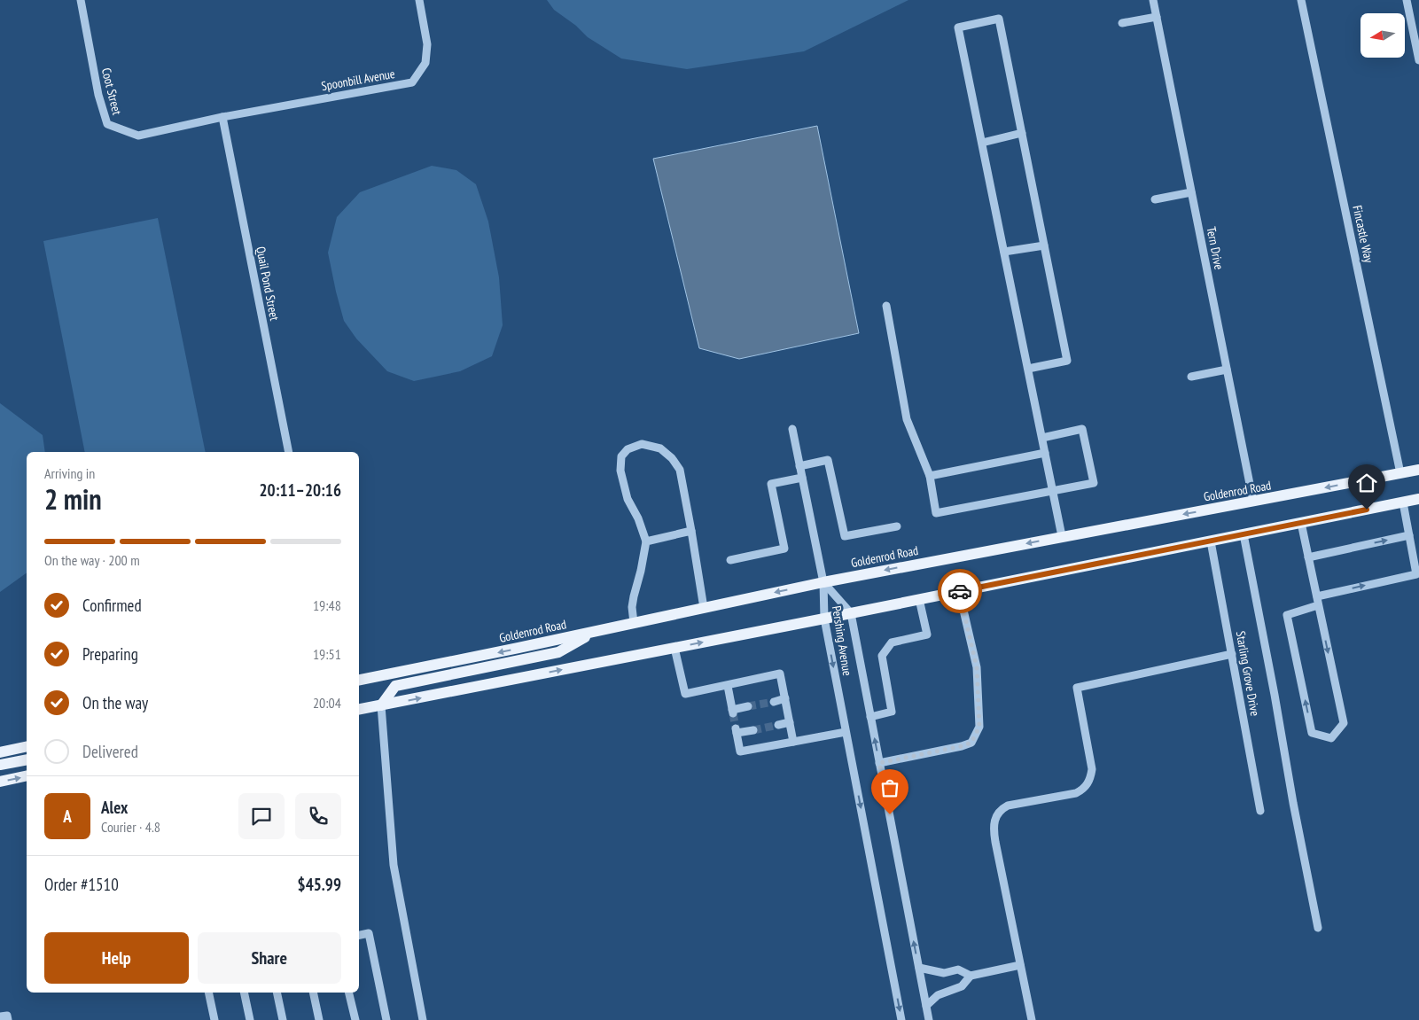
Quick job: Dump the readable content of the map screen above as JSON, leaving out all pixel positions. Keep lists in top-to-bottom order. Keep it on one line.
{"streets":{"main road":["Goldenrod Road"],"street":["Spoonbill Avenue","Coot Street","Fincastle Way","Tern Drive","Quail Pond Street","Pershing Avenue","Starling Grove Drive"]},"crossings":[["Spoonbill Avenue","Coot Street"],["Spoonbill Avenue","Quail Pond Street"],["Coot Street","Quail Pond Street"],["Fincastle Way","Goldenrod Road"],["Tern Drive","Goldenrod Road"],["Goldenrod Road","Pershing Avenue"]],"north":"left","page":{"heading":["2 min","Arriving in","20:11–20:16"],"panel":["Alex","Courier · 4.8","Order #1510","$45.99"],"bar":"On the way · 200 m","list":[["Confirmed","19:48"],["Preparing","19:51"],["On the way","20:04"],"Delivered"],"round":"A","buttons":["Help","Share"]}}
